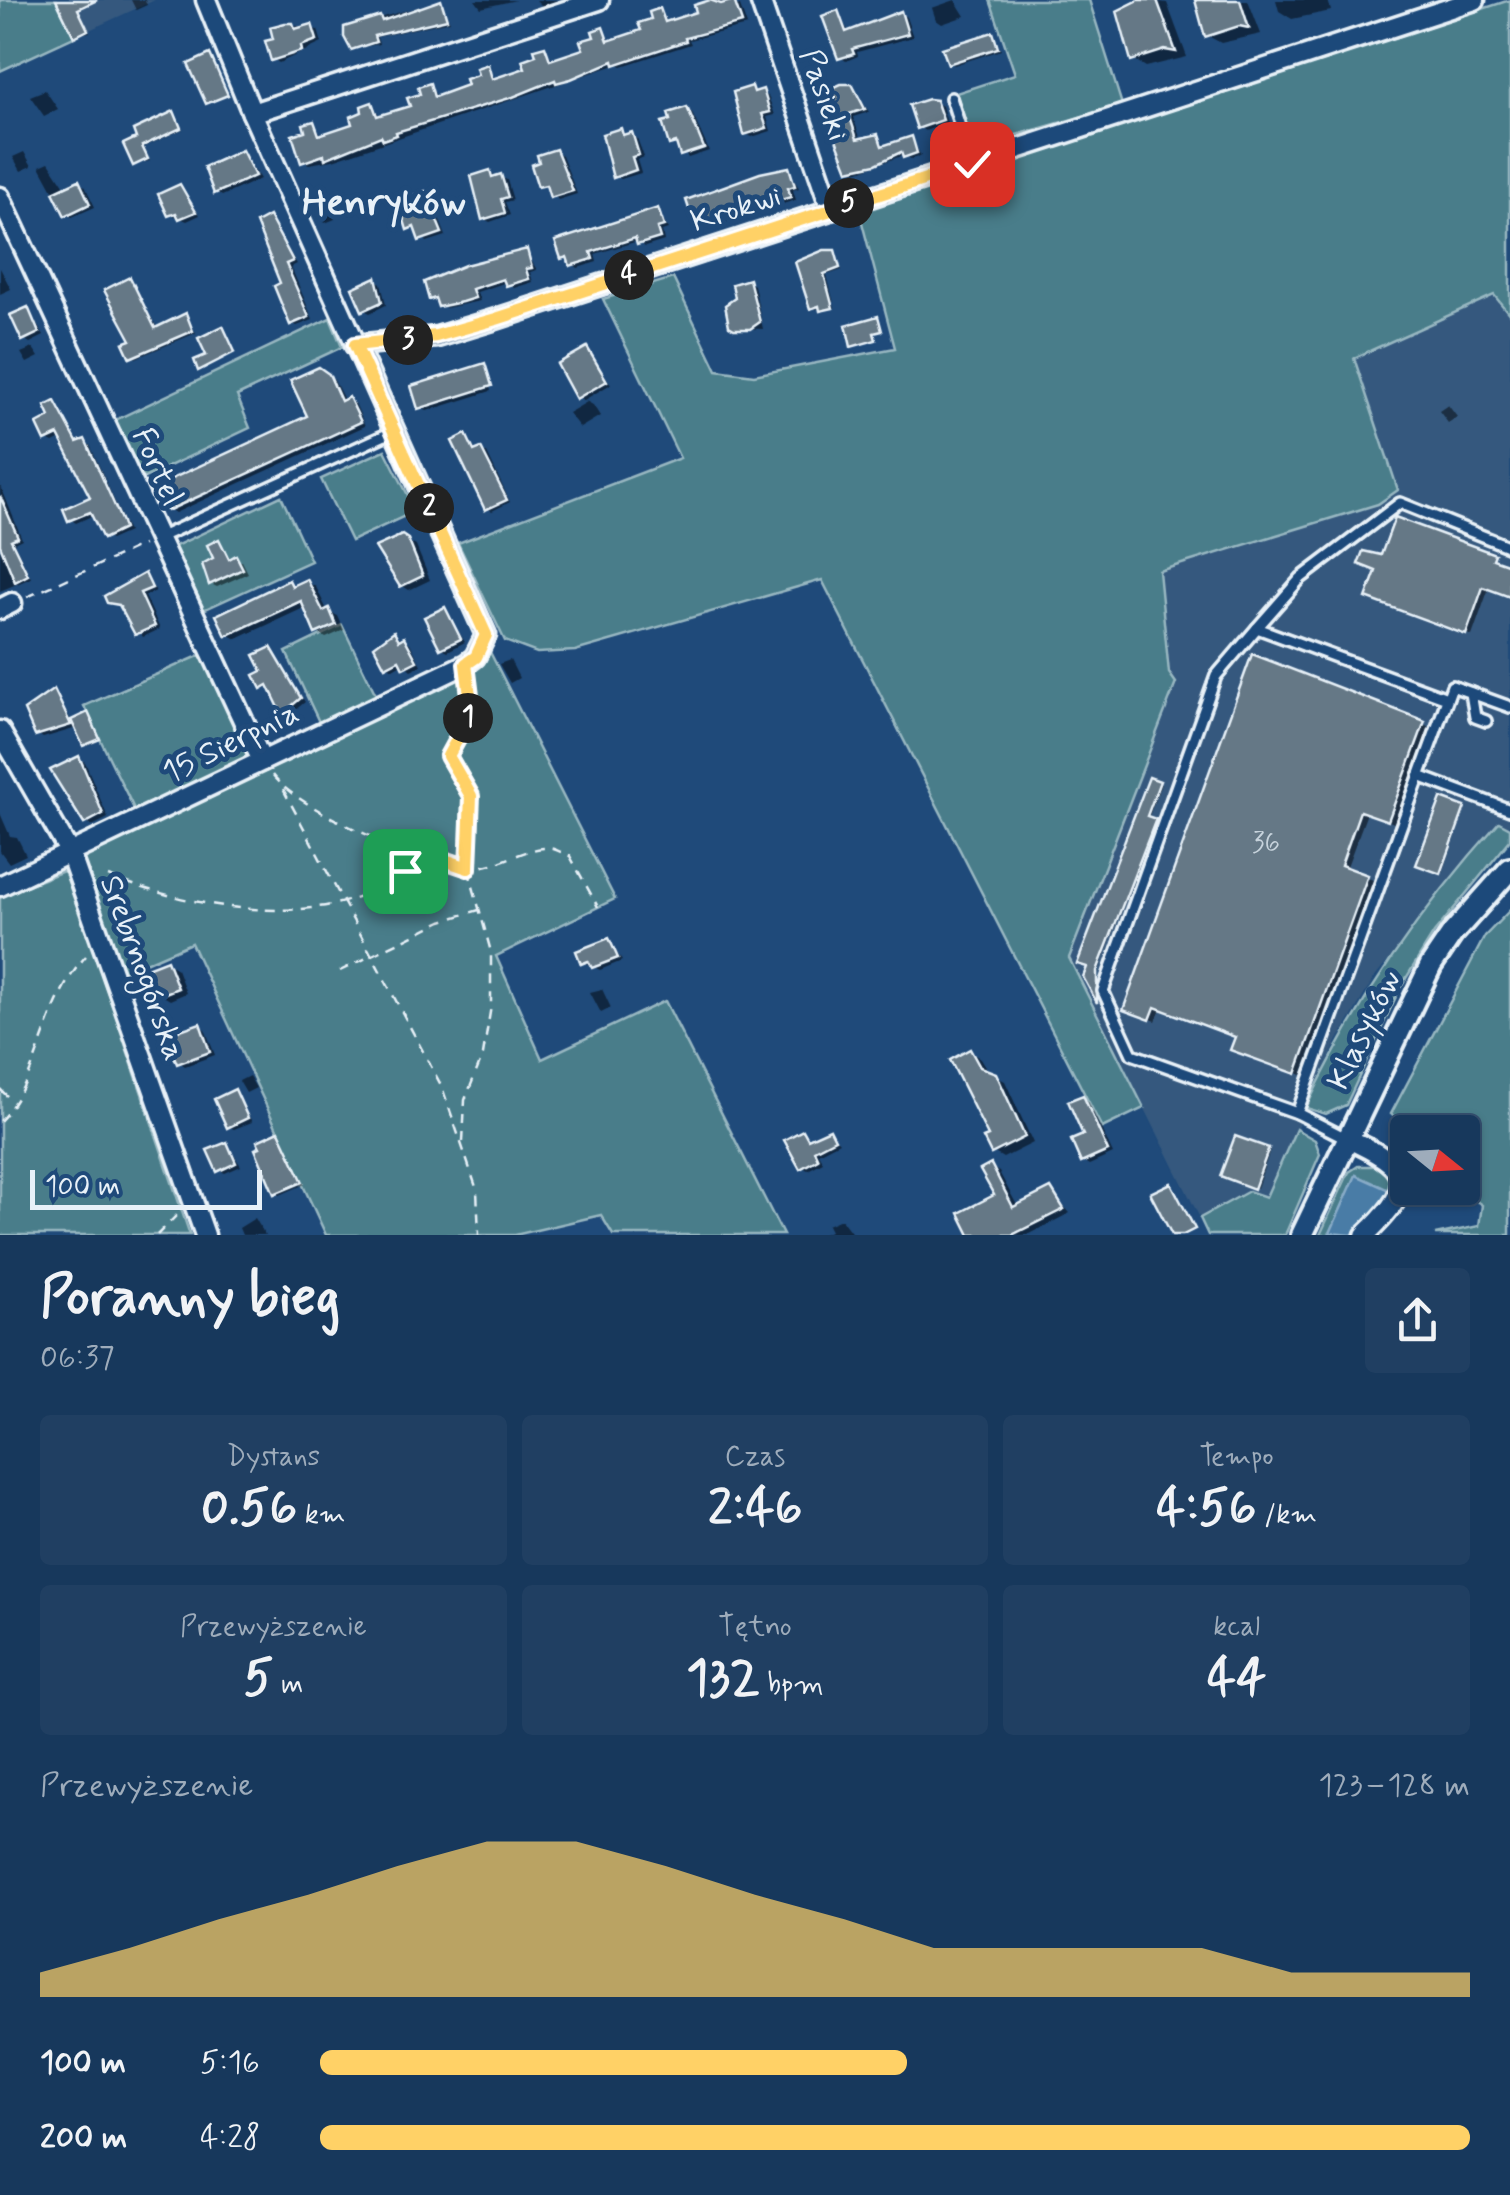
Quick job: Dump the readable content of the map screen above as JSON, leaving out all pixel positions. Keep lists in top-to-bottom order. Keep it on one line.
{"streets":{"street":["Pasieki","Krokwi","Fortel","15 Sierpnia","Srebrnogórska","Klasyków"]},"crossings":[["Pasieki","Krokwi"],["Fortel","15 Sierpnia"],["15 Sierpnia","Srebrnogórska"]],"districts":["Henryków"],"house_numbers":["36"],"scale_bar":"100 m","north":"right","page":{"pins":["5","4","3","2","1"],"scale":"100 m","heading":["Poranny bieg","06:37"],"stats":[["Dystans","0.56 km"],["Czas","2:46"],["Tempo","4:56 /km"],["Przewyższenie","5 m"],["Tętno","132 bpm"],["kcal","44"]],"chart":["Przewyższenie","123–128 m"],"list":[{"name":"100 m","note":"5:16"},{"name":"200 m","note":"4:28"}]}}
